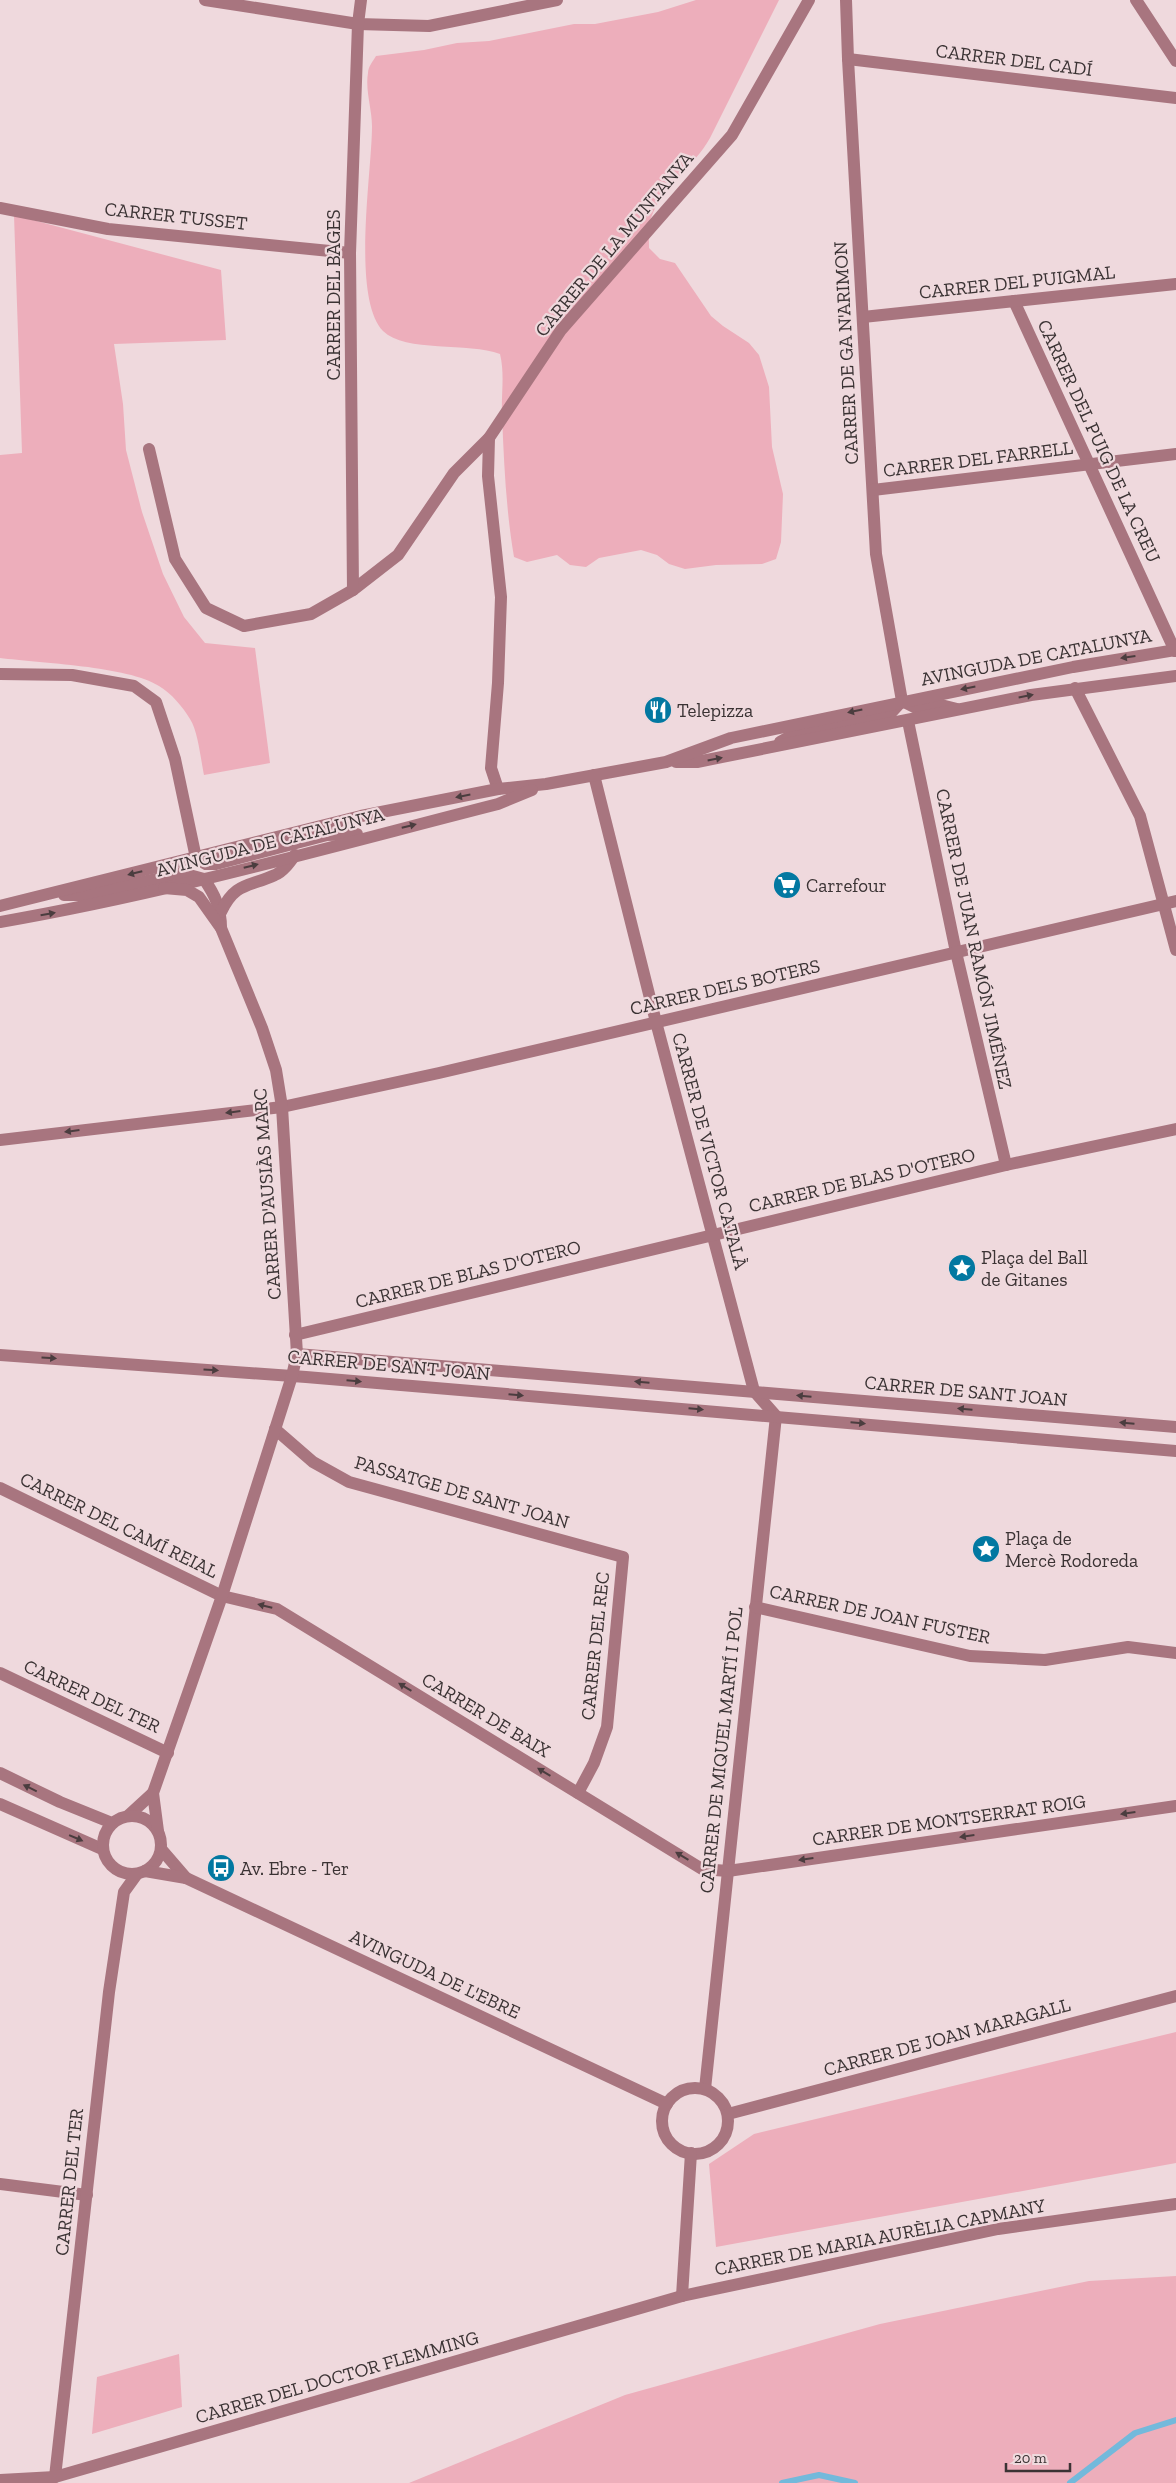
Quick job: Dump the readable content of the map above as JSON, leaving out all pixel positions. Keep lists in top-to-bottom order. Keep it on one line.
{"streets":{"street":["CARRER DEL CADÍ","CARRER TUSSET","CARRER DE LA MUNTANYA","CARRER DEL PUIGMAL","CARRER DEL BAGES","CARRER DE GA N'ARIMON","CARRER DEL PUIG DE LA CREU","CARRER DEL FARRELL","AVINGUDA DE CATALUNYA","CARRER DE JUAN RAMÓN JIMÉNEZ","CARRER DELS BOTERS","CARRER DE VICTOR CATALÀ","CARRER DE BLAS D'OTERO","CARRER D'AUSIÀS MARC","CARRER DE SANT JOAN","PASSATGE DE SANT JOAN","CARRER DEL CAMÍ REIAL","CARRER DE JOAN FUSTER","CARRER DEL REC","CARRER DEL TER","CARRER DE BAIX","CARRER DE MIQUEL MARTÍ I POL","CARRER DE MONTSERRAT ROIG","AVINGUDA DE L'EBRE","CARRER DE JOAN MARAGALL","CARRER DE MARIA AURÈLIA CAPMANY","CARRER DEL DOCTOR FLEMMING"]},"crossings":[["CARRER DEL CADÍ","CARRER DE GA N'ARIMON"],["CARRER TUSSET","CARRER DEL BAGES"],["CARRER DE LA MUNTANYA","CARRER DEL BAGES"],["CARRER DEL PUIGMAL","CARRER DE GA N'ARIMON"],["CARRER DEL PUIGMAL","CARRER DEL PUIG DE LA CREU"],["CARRER DE GA N'ARIMON","CARRER DEL FARRELL"],["CARRER DE GA N'ARIMON","AVINGUDA DE CATALUNYA"],["CARRER DEL PUIG DE LA CREU","CARRER DEL FARRELL"],["CARRER DEL PUIG DE LA CREU","AVINGUDA DE CATALUNYA"],["AVINGUDA DE CATALUNYA","CARRER DE JUAN RAMÓN JIMÉNEZ"],["AVINGUDA DE CATALUNYA","CARRER DE VICTOR CATALÀ"],["CARRER DE JUAN RAMÓN JIMÉNEZ","CARRER DELS BOTERS"],["CARRER DE JUAN RAMÓN JIMÉNEZ","CARRER DE BLAS D'OTERO"],["CARRER DELS BOTERS","CARRER DE VICTOR CATALÀ"],["CARRER DELS BOTERS","CARRER D'AUSIÀS MARC"],["CARRER DE VICTOR CATALÀ","CARRER DE BLAS D'OTERO"],["CARRER DE VICTOR CATALÀ","CARRER DE SANT JOAN"],["CARRER DE BLAS D'OTERO","CARRER D'AUSIÀS MARC"],["CARRER D'AUSIÀS MARC","CARRER DE SANT JOAN"],["CARRER D'AUSIÀS MARC","PASSATGE DE SANT JOAN"],["CARRER D'AUSIÀS MARC","CARRER DEL TER"],["CARRER DE SANT JOAN","CARRER DE MIQUEL MARTÍ I POL"],["PASSATGE DE SANT JOAN","CARRER DEL REC"],["PASSATGE DE SANT JOAN","CARRER DEL TER"],["CARRER DEL CAMÍ REIAL","CARRER DEL TER"],["CARRER DEL CAMÍ REIAL","CARRER DE BAIX"],["CARRER DE JOAN FUSTER","CARRER DE MIQUEL MARTÍ I POL"],["CARRER DEL REC","CARRER DE BAIX"],["CARRER DEL TER","CARRER DE BAIX"],["CARRER DEL TER","AVINGUDA DE L'EBRE"],["CARRER DEL TER","CARRER DEL DOCTOR FLEMMING"],["CARRER DE BAIX","CARRER DE MIQUEL MARTÍ I POL"],["CARRER DE BAIX","CARRER DE MONTSERRAT ROIG"],["CARRER DE MIQUEL MARTÍ I POL","CARRER DE MONTSERRAT ROIG"],["CARRER DE MIQUEL MARTÍ I POL","AVINGUDA DE L'EBRE"],["CARRER DE MIQUEL MARTÍ I POL","CARRER DE JOAN MARAGALL"],["AVINGUDA DE L'EBRE","CARRER DE JOAN MARAGALL"],["CARRER DE MARIA AURÈLIA CAPMANY","CARRER DEL DOCTOR FLEMMING"]],"one_way":["CARRER DE BAIX","CARRER DE MONTSERRAT ROIG"],"places":{"restaurant":["Telepizza"],"supermarket":["Carrefour"],"place":["Plaça del Ball de Gitanes","Plaça de Mercè Rodoreda"],"bus stop":["Av. Ebre - Ter"]},"scale_bar":"20 m"}
